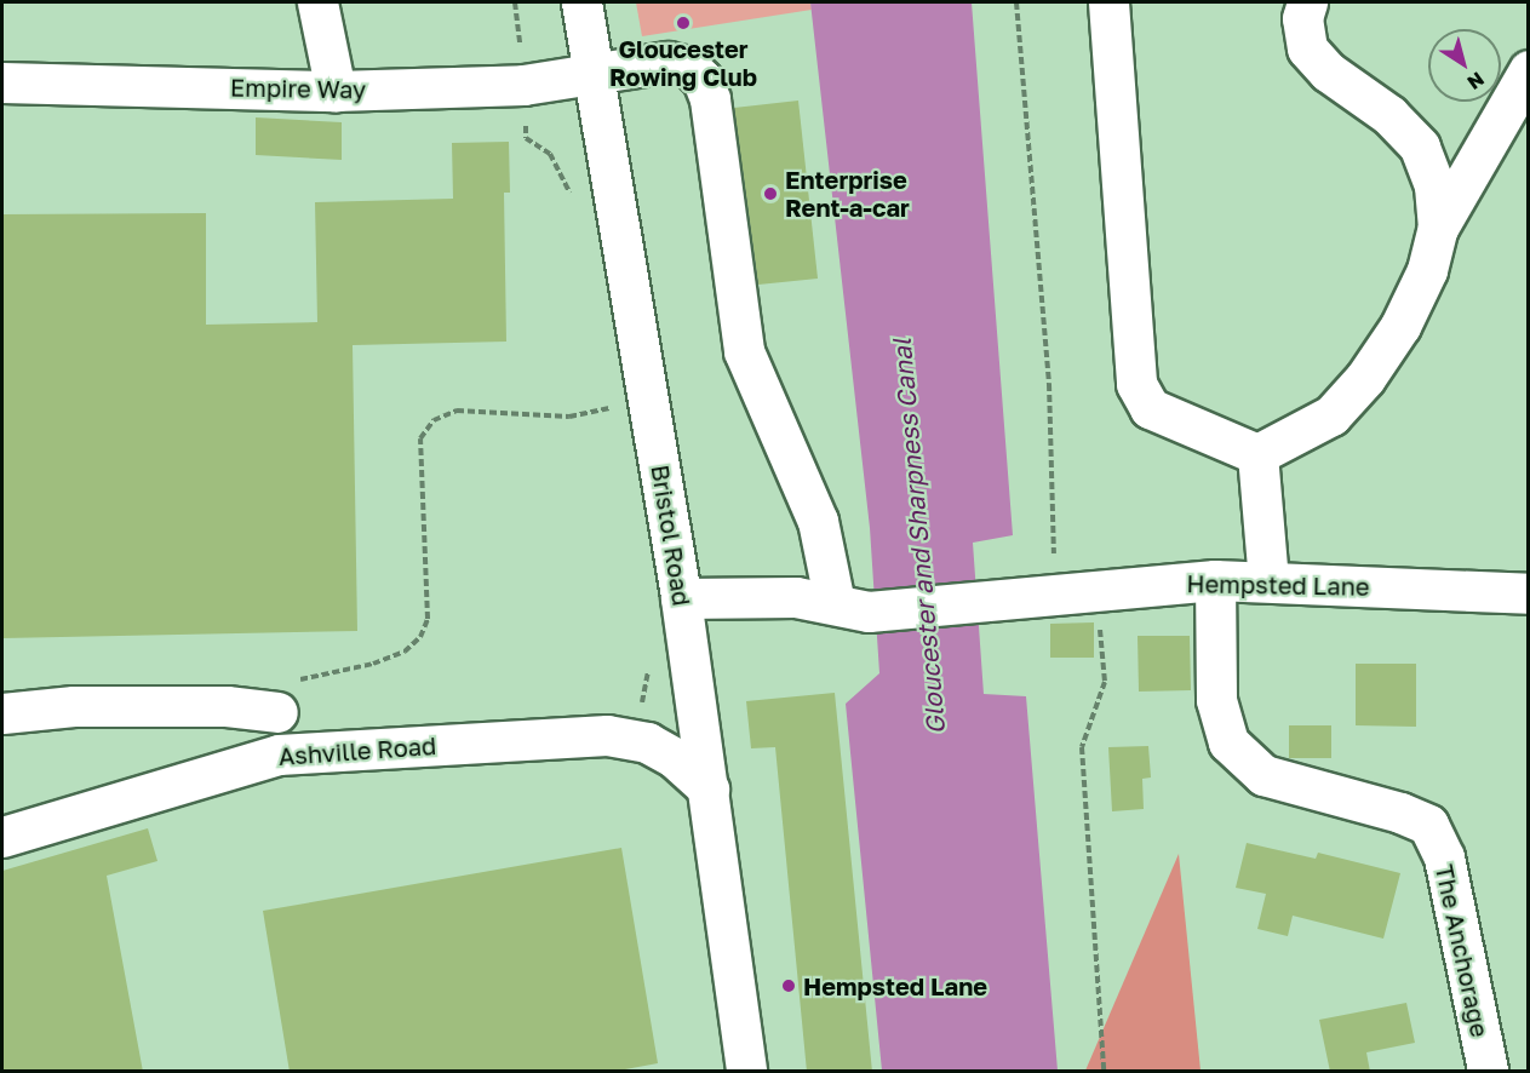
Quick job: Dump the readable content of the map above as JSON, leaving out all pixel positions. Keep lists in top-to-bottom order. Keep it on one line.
{"streets":{"street":["Empire Way","Bristol Road","Hempsted Lane","Ashville Road","The Anchorage"]},"crossings":[["Empire Way","Bristol Road"],["Empire Way","Hempsted Lane"],["Bristol Road","Hempsted Lane"],["Bristol Road","Ashville Road"],["Hempsted Lane","The Anchorage"]],"water":["Gloucester and Sharpness Canal"],"places":["Gloucester Rowing Club","Enterprise Rent-a-car","Hempsted Lane"],"north":"bottom right"}
